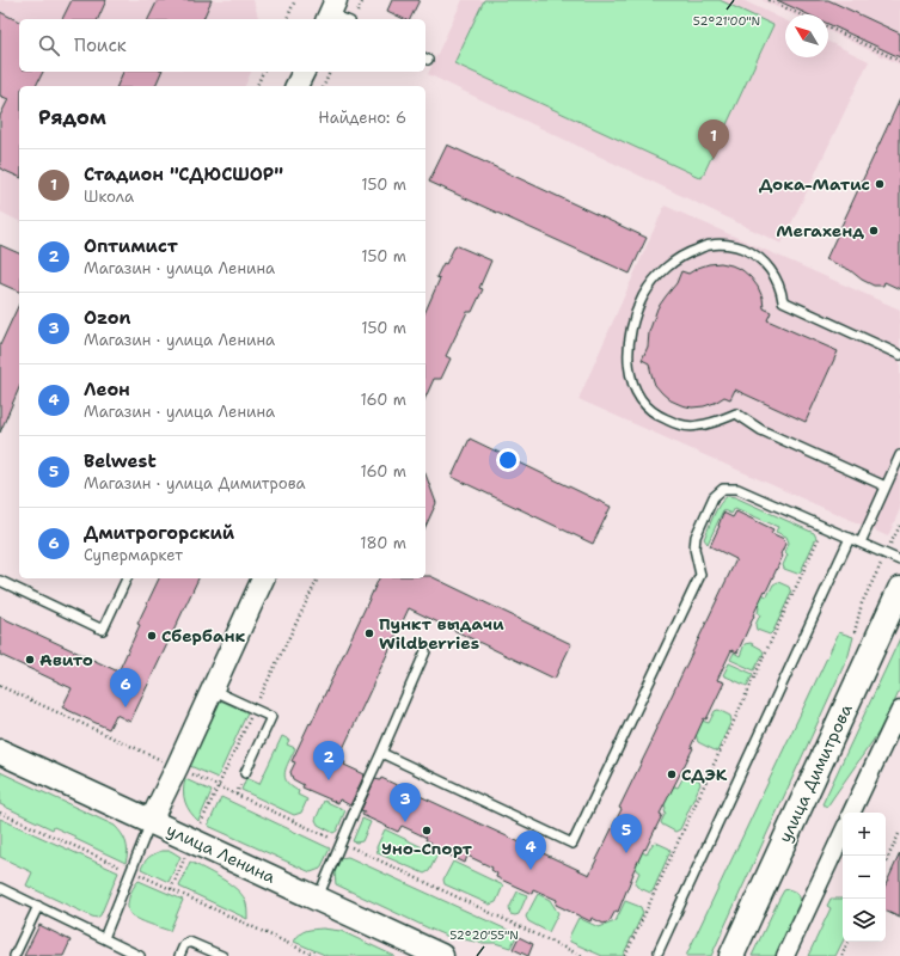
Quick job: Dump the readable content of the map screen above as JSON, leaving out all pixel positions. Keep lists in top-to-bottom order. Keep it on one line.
{"streets":{"main road":["улица Димитрова","улица Ленина"]},"places":["Дока-Матис","Мегахенд","Пункт выдачи Wildberries","Сбербанк","Авито","СДЭК","Уно-Спорт"],"north":"top left","page":{"search":"Поиск","heading":["Рядом","Найдено: 6"],"pins":["1","6","2","3","5","4"],"list":[{"mark":"1","name":"Стадион \"СДЮСШОР\"","note":"Школа","value":"150 m"},{"mark":"2","name":"Оптимист","note":"Магазин · улица Ленина","value":"150 m"},{"mark":"3","name":"Ozon","note":"Магазин · улица Ленина","value":"150 m"},{"mark":"4","name":"Леон","note":"Магазин · улица Ленина","value":"160 m"},{"mark":"5","name":"Belwest","note":"Магазин · улица Димитрова","value":"160 m"},{"mark":"6","name":"Дмитрогорский","note":"Супермаркет","value":"180 m"}],"map_buttons":["+","−"]},"coordinates":["52°21'00\"N","52°20'55\"N"]}
